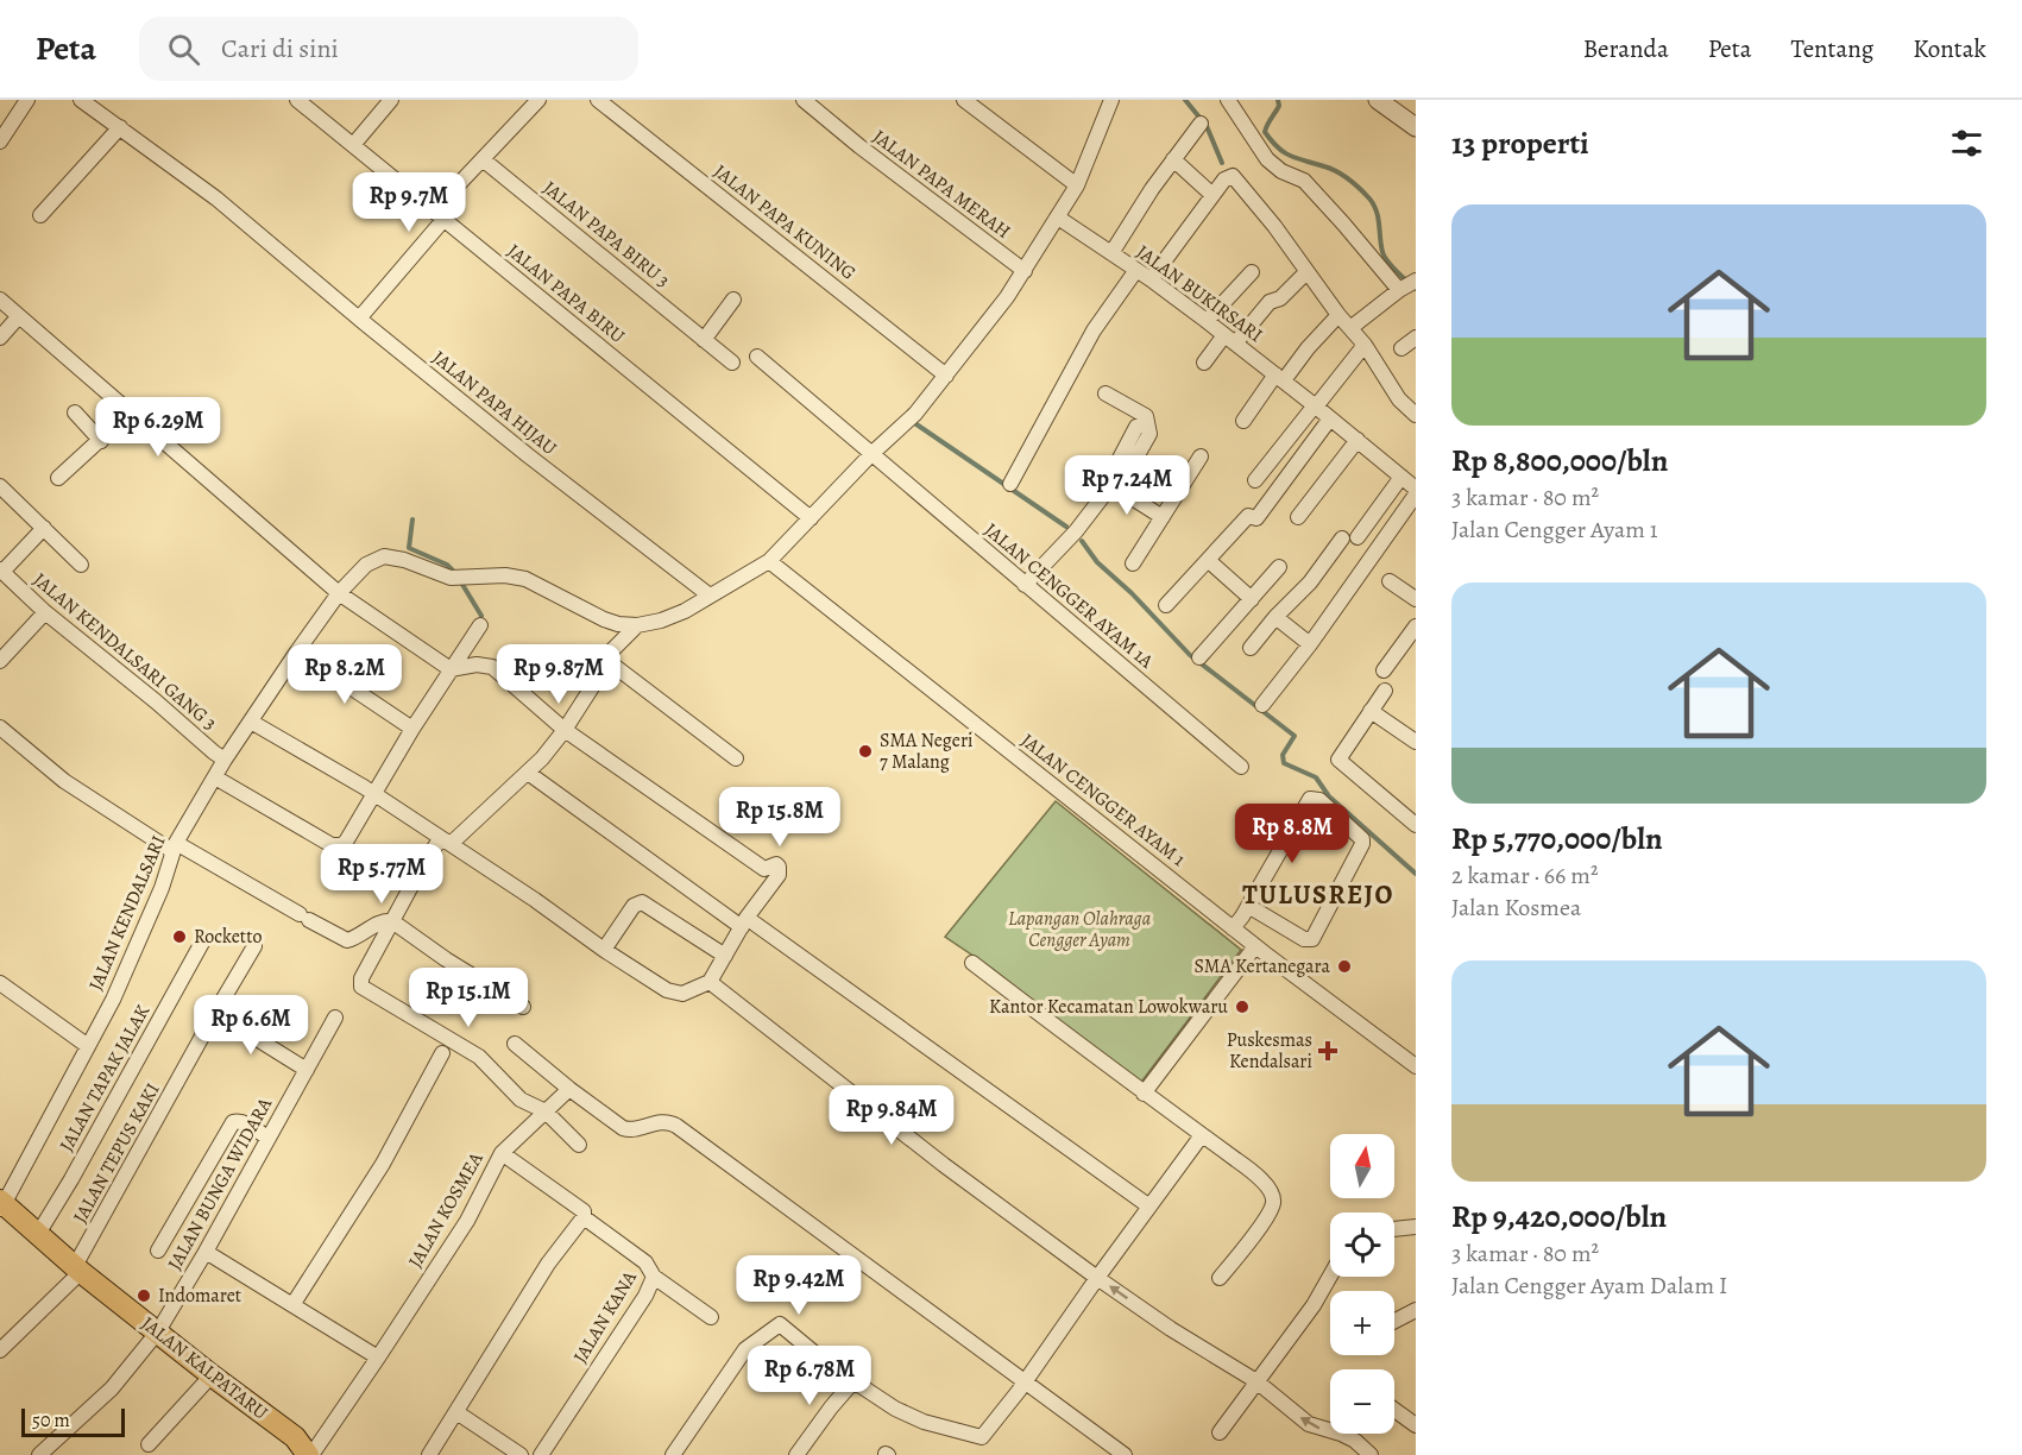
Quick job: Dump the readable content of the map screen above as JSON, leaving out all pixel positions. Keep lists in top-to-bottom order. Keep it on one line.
{"streets":{"main road":["JALAN KALPATARU"],"street":["JALAN PAPA MERAH","JALAN PAPA KUNING","JALAN PAPA BIRU 3","JALAN PAPA BIRU","JALAN BUKIRSARI","JALAN PAPA HIJAU","JALAN CENGGER AYAM 1A","JALAN KENDALSARI GANG 3","JALAN CENGGER AYAM 1","JALAN KENDALSARI","JALAN TAPAK JALAK","JALAN TEPUS KAKI","JALAN BUNGA WIDARA","JALAN KOSMEA","JALAN KANA"]},"crossings":[["JALAN PAPA MERAH","JALAN KENDALSARI"],["JALAN PAPA KUNING","JALAN KENDALSARI"],["JALAN PAPA BIRU","JALAN KENDALSARI"],["JALAN BUKIRSARI","JALAN KENDALSARI"],["JALAN PAPA HIJAU","JALAN KENDALSARI"],["JALAN CENGGER AYAM 1A","JALAN KENDALSARI"],["JALAN KENDALSARI GANG 3","JALAN KENDALSARI"],["JALAN CENGGER AYAM 1","JALAN KENDALSARI"],["JALAN KENDALSARI","JALAN KALPATARU"],["JALAN TAPAK JALAK","JALAN KALPATARU"],["JALAN TEPUS KAKI","JALAN KALPATARU"],["JALAN BUNGA WIDARA","JALAN KALPATARU"],["JALAN KOSMEA","JALAN KANA"],["JALAN KOSMEA","JALAN KALPATARU"]],"districts":["TULUSREJO"],"parks":["Lapangan Olahraga Cengger Ayam"],"places":{"other":["SMA Negeri 7 Malang","Rocketto","SMA Kertanegara","Kantor Kecamatan Lowokwaru","Indomaret"],"health":["Puskesmas Kendalsari"]},"scale_bar":"50 m","north":"top","page":{"header":"Peta","search":"Cari di sini","nav":["Beranda","Peta","Tentang","Kontak"],"heading":"13 properti","price":["Rp 9.7M","Rp 6.29M","Rp 7.24M","Rp 8.2M","Rp 9.87M","Rp 15.8M","Rp 8.8M","Rp 5.77M","Rp 15.1M","Rp 6.6M","Rp 9.84M","Rp 9.42M","Rp 6.78M"],"list":[{"name":"Rp 8,800,000/bln","note":"3 kamar · 80 m² · Jalan Cengger Ayam 1"},{"name":"Rp 5,770,000/bln","note":"2 kamar · 66 m² · Jalan Kosmea"},{"name":"Rp 9,420,000/bln","note":"3 kamar · 80 m² · Jalan Cengger Ayam Dalam I"}],"map_buttons":["+","−"],"scale":"50 m"}}
